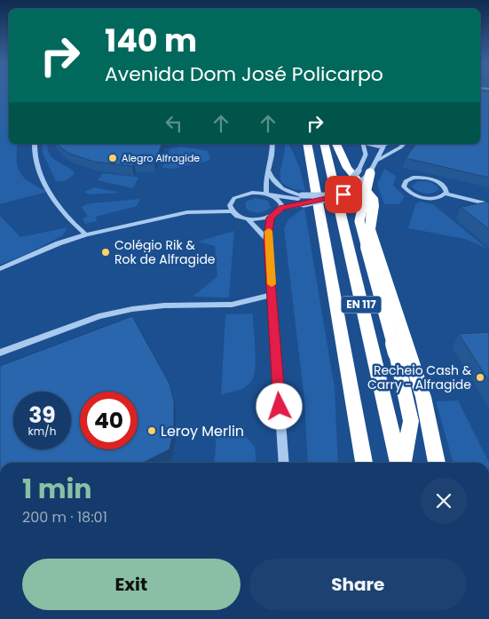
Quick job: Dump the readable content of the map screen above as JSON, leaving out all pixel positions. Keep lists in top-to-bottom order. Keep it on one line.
{"streets":{"highway":["EN 117"]},"places":["Alegro Alfragide","Colégio Rik & Rok de Alfragide","Recheio Cash & Carry - Alfragide","Leroy Merlin"],"page":{"turn":["140 m","Avenida Dom José Policarpo"],"speed":"39 km/h","limit":"40","heading":["1 min","200 m · 18:01"],"buttons":["Exit","Share"]}}
